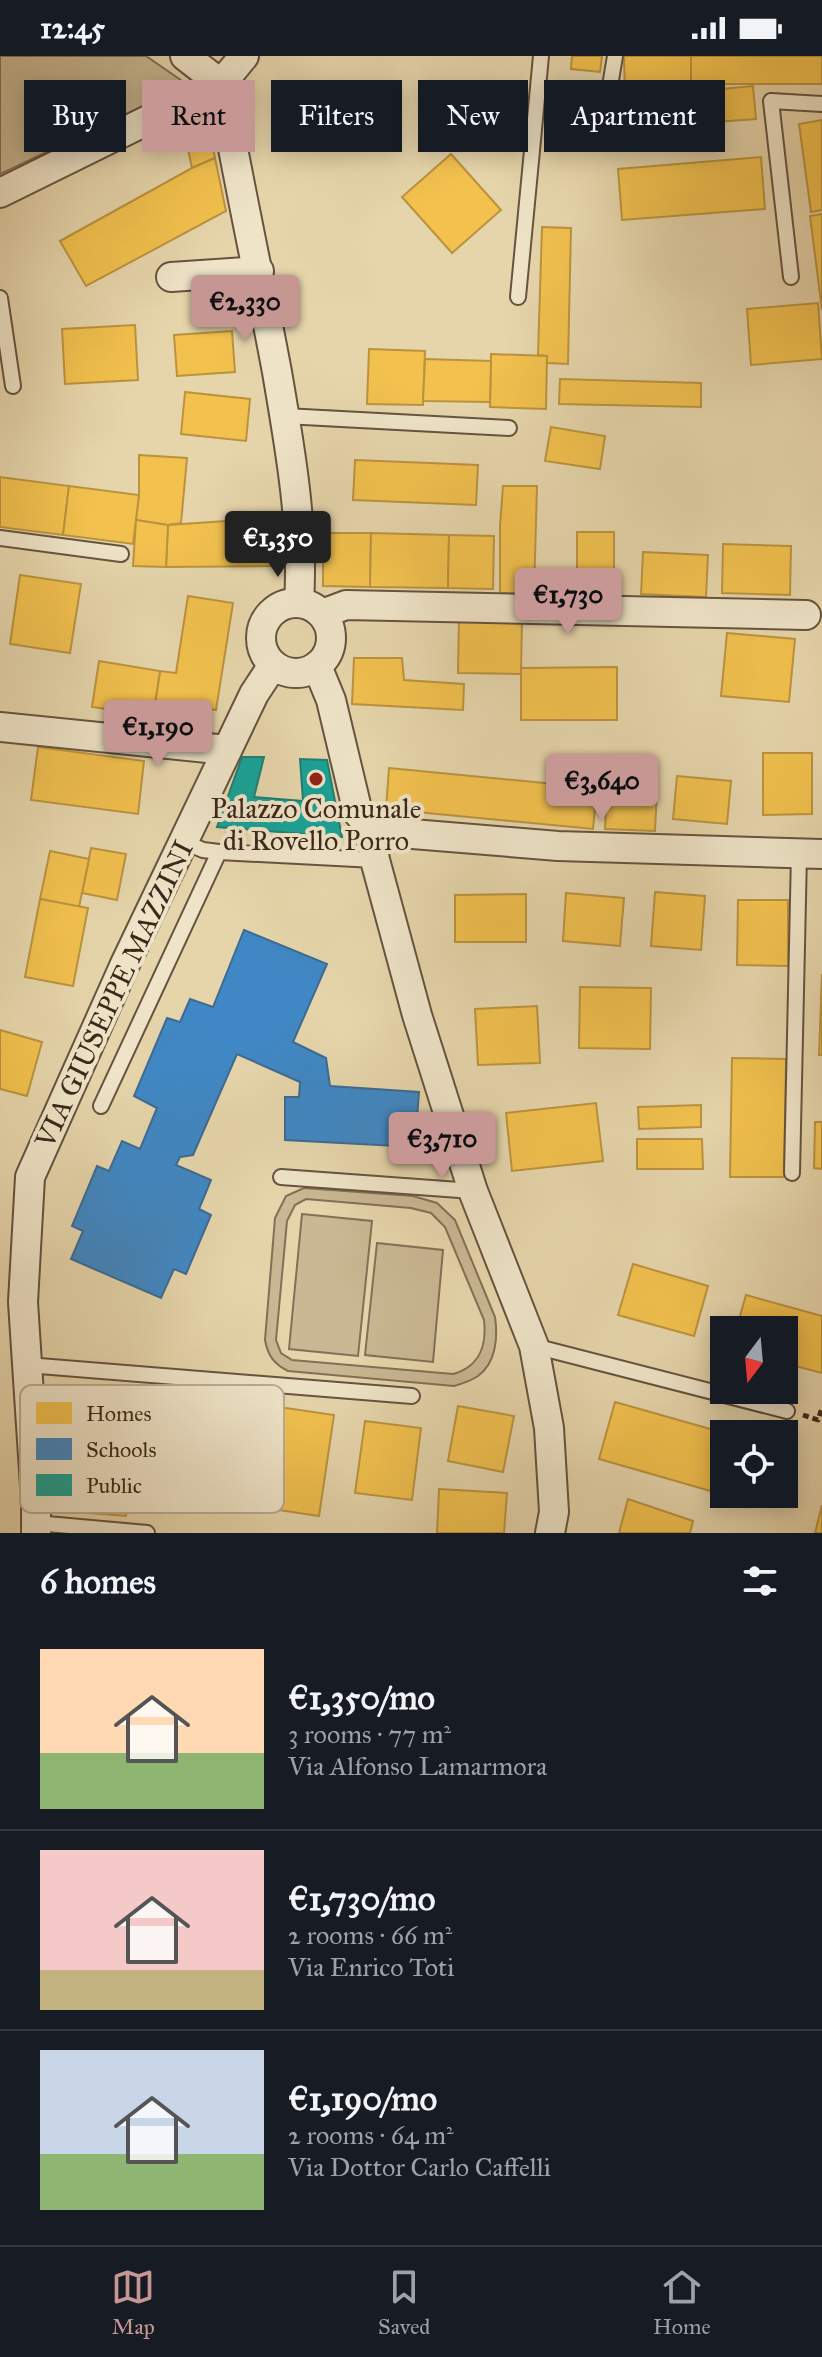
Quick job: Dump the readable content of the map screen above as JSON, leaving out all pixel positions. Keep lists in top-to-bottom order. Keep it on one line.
{"streets":{"street":["VIA GIUSEPPE MAZZINI"]},"places":["Palazzo Comunale di Rovello Porro"],"legend":["Homes","Schools","Public"],"north":"bottom","page":{"status":"12:45","chip":["Buy","Rent","Filters","New","Apartment"],"price":["€2,330","€1,350","€1,730","€1,190","€3,640","€3,710"],"heading":"6 homes","list":[{"name":"€1,350/mo","note":"3 rooms · 77 m² · Via Alfonso Lamarmora"},{"name":"€1,730/mo","note":"2 rooms · 66 m² · Via Enrico Toti"},{"name":"€1,190/mo","note":"2 rooms · 64 m² · Via Dottor Carlo Caffelli"}],"tabs":["Map","Saved","Home"]}}
